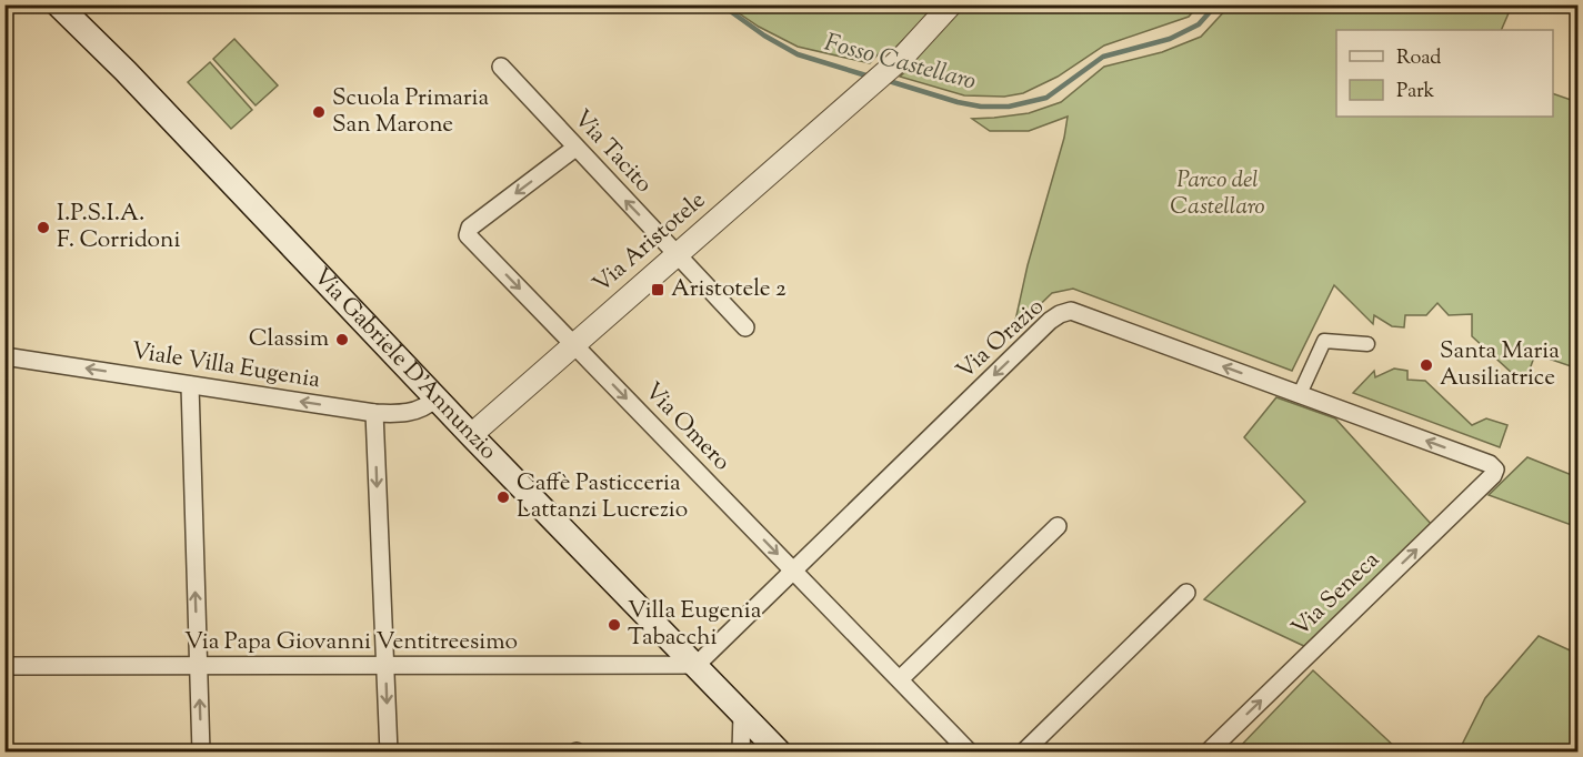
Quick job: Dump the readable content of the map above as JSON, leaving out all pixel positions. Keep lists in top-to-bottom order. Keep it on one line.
{"streets":{"main road":["Via Gabriele D'Annunzio"],"street":["Via Tacito","Via Aristotele","Via Orazio","Viale Villa Eugenia","Via Omero","Via Seneca","Via Papa Giovanni Ventitreesimo"]},"crossings":[["Via Tacito","Via Aristotele"],["Via Tacito","Via Omero"],["Via Aristotele","Via Gabriele D'Annunzio"],["Via Aristotele","Via Omero"],["Via Orazio","Via Gabriele D'Annunzio"],["Via Orazio","Via Omero"],["Via Orazio","Via Seneca"],["Via Orazio","Via Papa Giovanni Ventitreesimo"],["Via Gabriele D'Annunzio","Viale Villa Eugenia"],["Via Gabriele D'Annunzio","Via Papa Giovanni Ventitreesimo"]],"one_way":["Via Tacito","Via Orazio","Viale Villa Eugenia","Via Seneca"],"water":["Fosso Castellaro"],"parks":["Parco del Castellaro"],"places":{"other":["Scuola Primaria San Marone","I.P.S.I.A. F. Corridoni","Classim","Santa Maria Ausiliatrice","Caffè Pasticceria Lattanzi Lucrezio","Villa Eugenia Tabacchi"],"transit":["Aristotele 2"]},"legend":["Road","Park"]}
